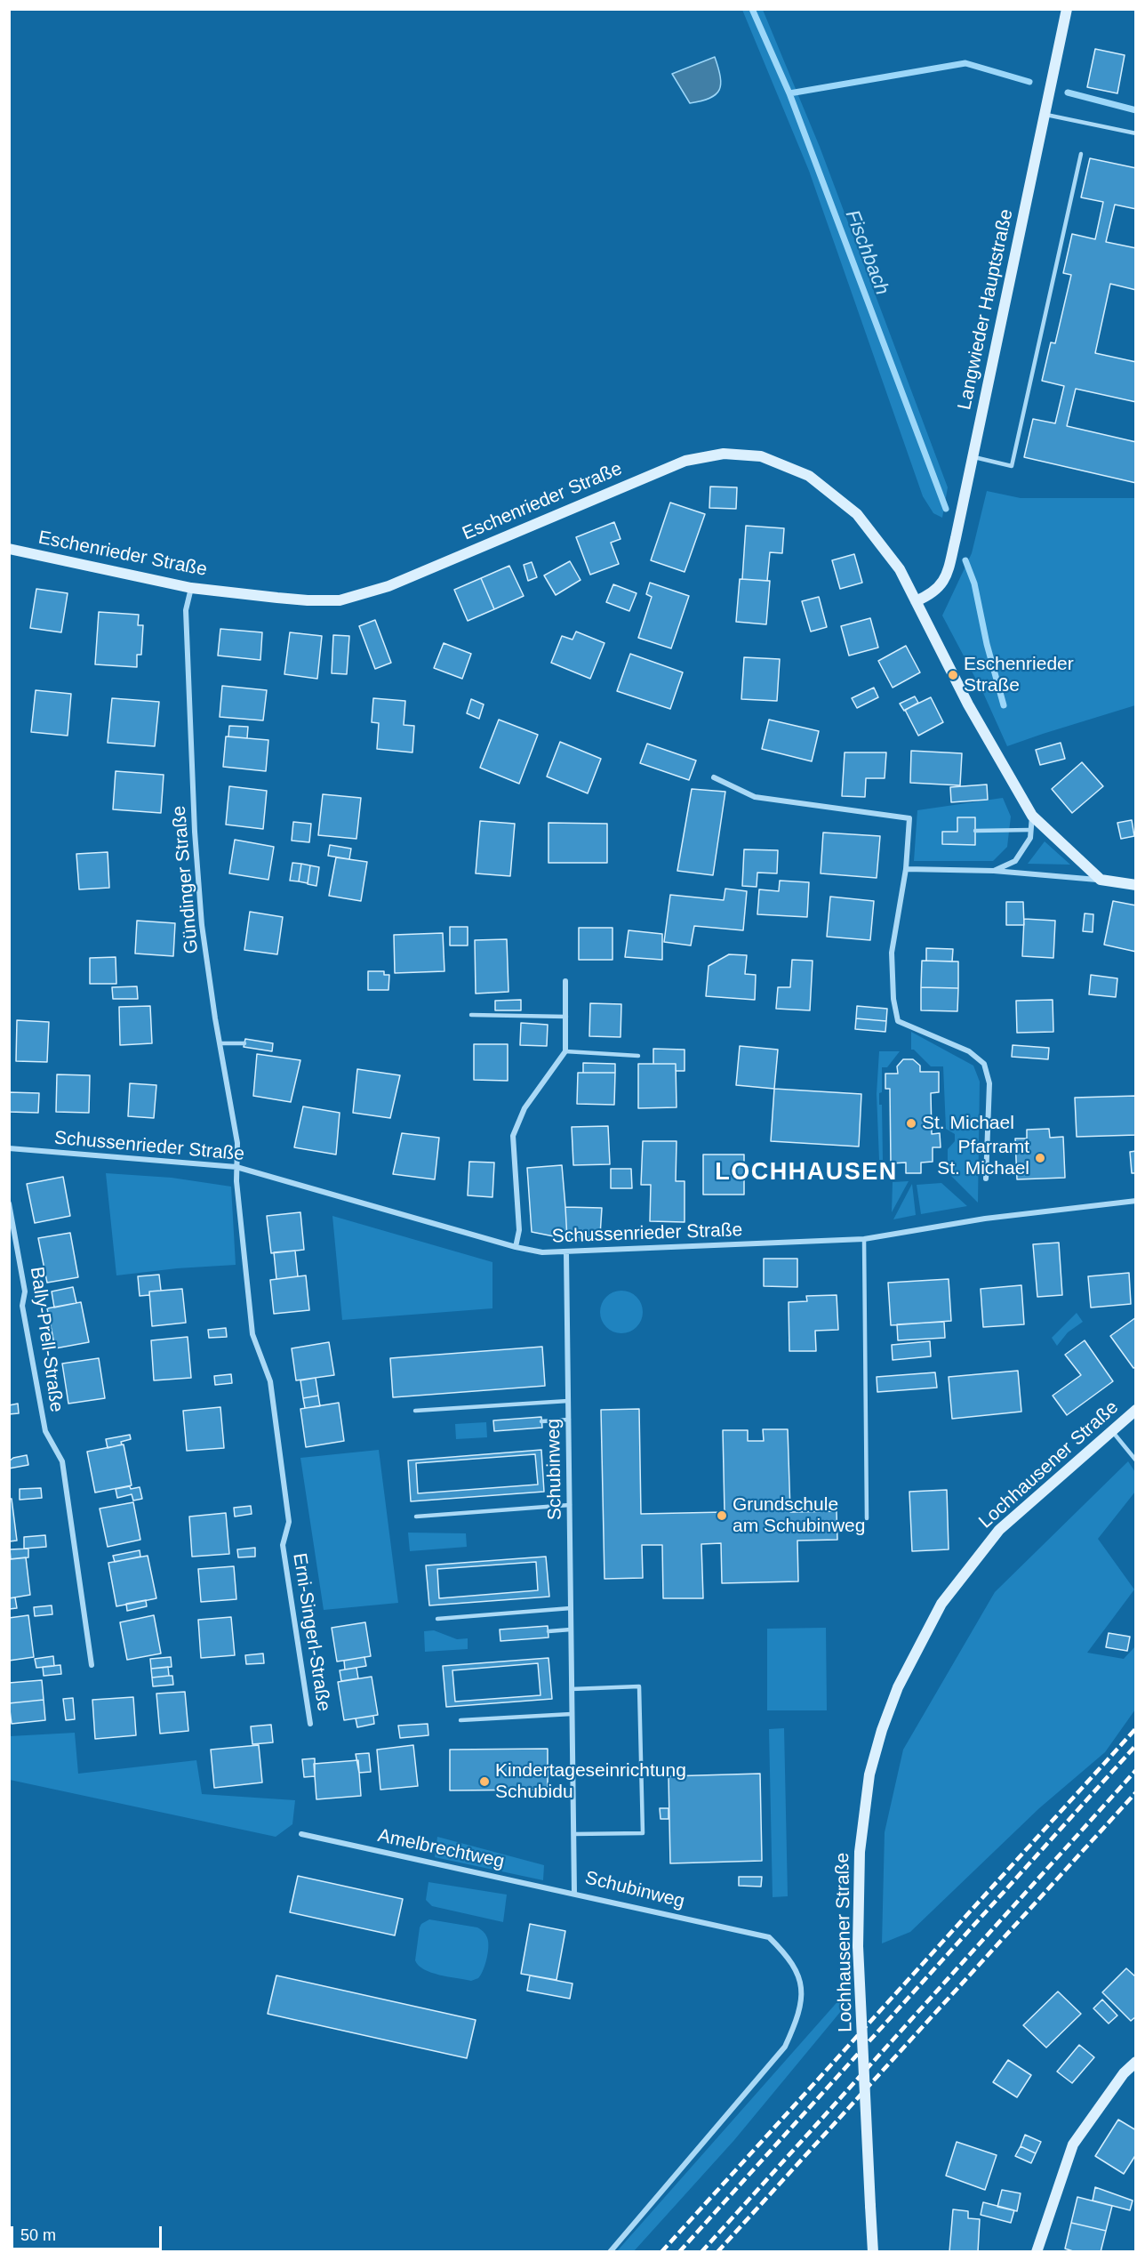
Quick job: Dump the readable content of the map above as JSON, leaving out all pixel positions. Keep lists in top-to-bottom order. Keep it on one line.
{"streets":{"street":["Langwieder Hauptstraße","Eschenrieder Straße","Gündinger Straße","Schussenrieder Straße","Bally-Prell-Straße","Lochhausener Straße","Schubinweg","Erni-Singerl-Straße","Amelbrechtweg"]},"crossings":[["Langwieder Hauptstraße","Eschenrieder Straße"],["Eschenrieder Straße","Gündinger Straße"],["Gündinger Straße","Schussenrieder Straße"],["Gündinger Straße","Erni-Singerl-Straße"],["Schussenrieder Straße","Schubinweg"],["Schussenrieder Straße","Erni-Singerl-Straße"],["Schubinweg","Amelbrechtweg"]],"districts":["LOCHHAUSEN"],"water":["Fischbach"],"places":["Eschenrieder Straße","St. Michael","Pfarramt St. Michael","Grundschule am Schubinweg","Kindertageseinrichtung Schubidu"],"scale_bar":"50 m"}
